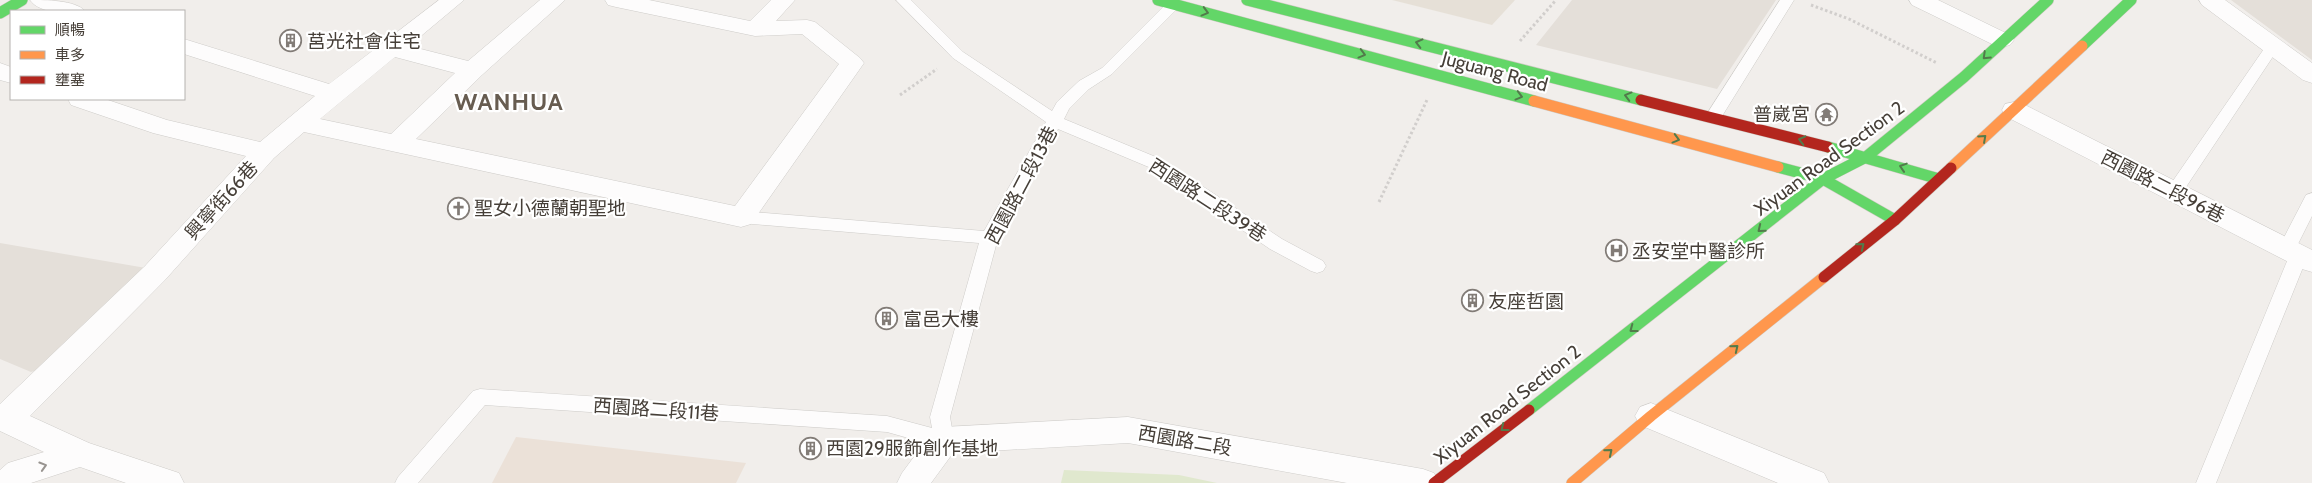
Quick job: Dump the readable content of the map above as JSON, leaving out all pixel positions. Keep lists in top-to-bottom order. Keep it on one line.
{"streets":{"main road":["Juguang Road","Xiyuan Road Section 2"],"street":["西園路二段96巷","興寧街66巷","西園路二段"],"lane":["西園路二段13巷","西園路二段39巷","西園路二段11巷"]},"crossings":[["Juguang Road","Xiyuan Road Section 2"],["Juguang Road","西園路二段13巷"],["西園路二段13巷","西園路二段39巷"],["西園路二段13巷","西園路二段11巷"],["西園路二段13巷","西園路二段"],["西園路二段11巷","西園路二段"]],"districts":["WANHUA"],"places":{"building":["莒光社會住宅","友座哲園","富邑大樓","西園29服飾創作基地"],"temple":["普崴宮"],"church":["聖女小德蘭朝聖地"],"hospital":["丞安堂中醫診所"]},"legend":["順暢","車多","壅塞"]}
